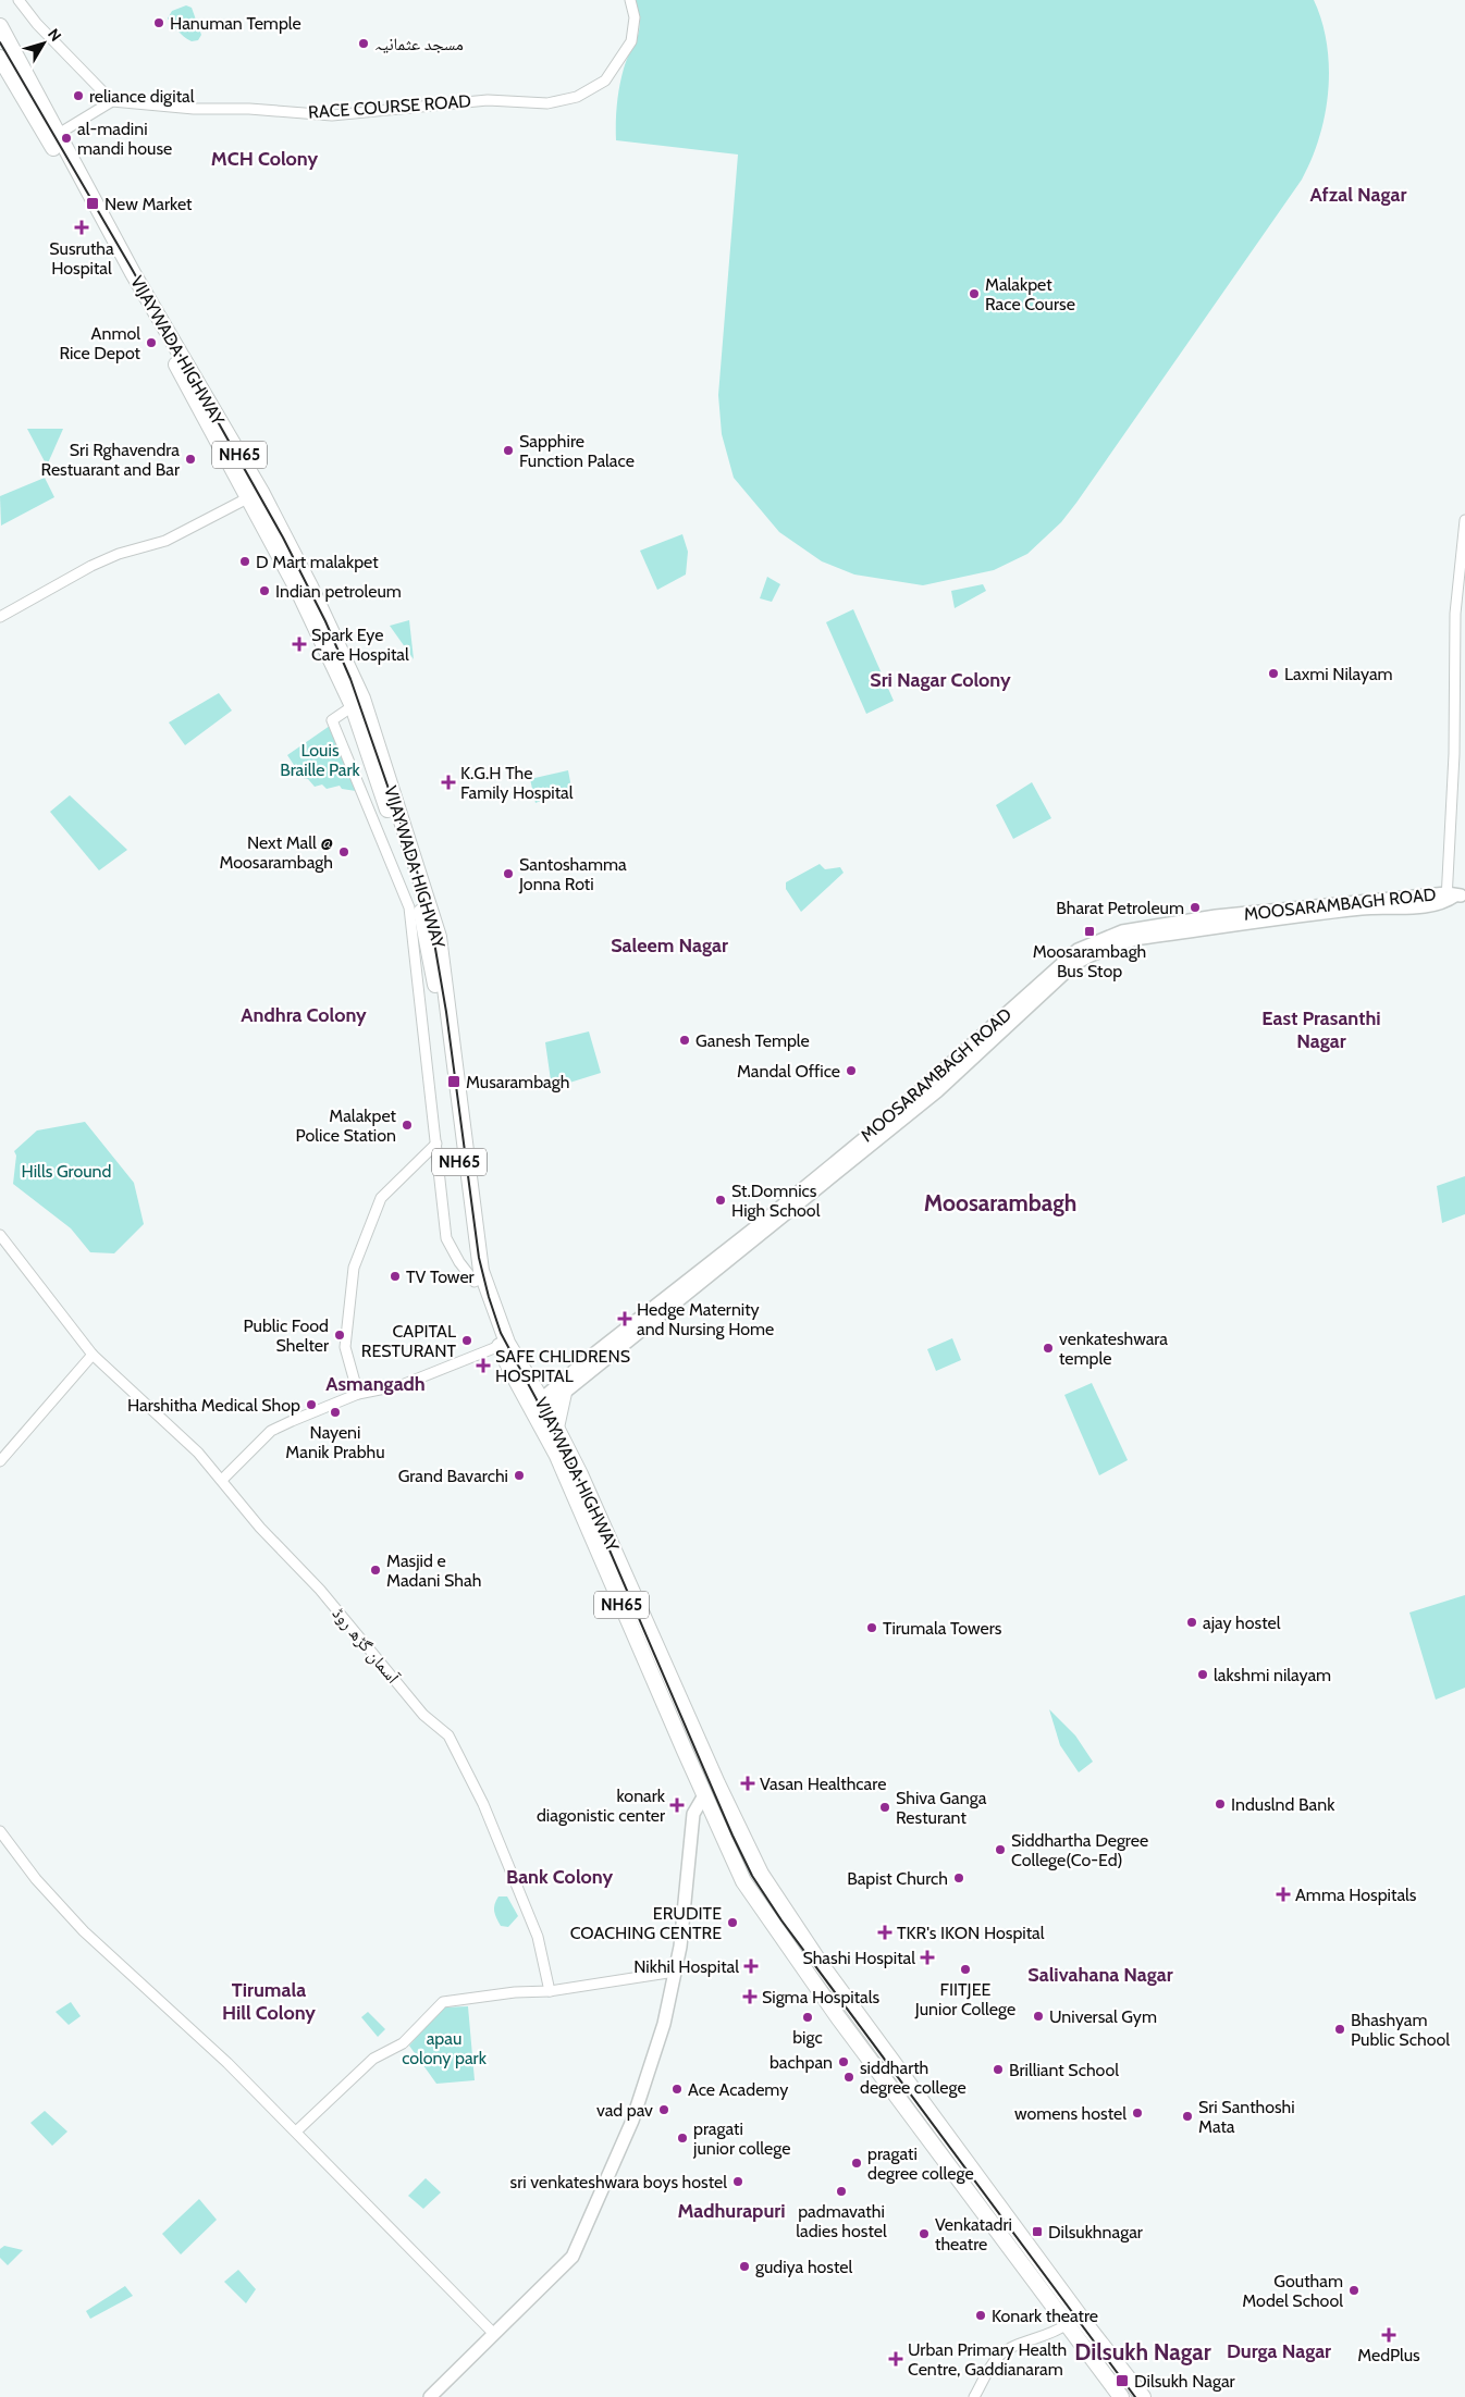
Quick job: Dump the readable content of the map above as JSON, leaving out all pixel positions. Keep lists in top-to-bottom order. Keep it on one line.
{"streets":{"highway":["VIJAYWADA HIGHWAY","NH65"],"main road":["MOOSARAMBAGH ROAD"],"street":["RACE COURSE ROAD","آسمان گڑھ روڈ"]},"crossings":[["VIJAYWADA HIGHWAY","MOOSARAMBAGH ROAD"]],"districts":["MCH Colony","Afzal Nagar","Sri Nagar Colony","Saleem Nagar","Andhra Colony","East Prasanthi Nagar","Moosarambagh","Asmangadh","Bank Colony","Salivahana Nagar","Tirumala Hill Colony","Madhurapuri","Dilsukh Nagar","Durga Nagar"],"parks":["Louis Braille Park","Hills Ground","apau colony park"],"places":{"other":["Hanuman Temple","مسجد عثمانیہ","reliance digital","al-madini mandi house","Malakpet Race Course","Anmol Rice Depot","Sapphire Function Palace","Sri Rghavendra Restuarant and Bar","D Mart malakpet","Indian petroleum","Laxmi Nilayam","Next Mall @ Moosarambagh","Santoshamma Jonna Roti","Bharat Petroleum","Ganesh Temple","Mandal Office","Malakpet Police Station","St.Domnics High School","TV Tower","Public Food Shelter","CAPITAL RESTURANT","venkateshwara temple","Harshitha Medical Shop","Nayeni Manik Prabhu","Grand Bavarchi","Masjid e Madani Shah","ajay hostel","Tirumala Towers","lakshmi nilayam","Induslnd Bank","Shiva Ganga Resturant","Siddhartha Degree College(Co-Ed)","Bapist Church","ERUDITE COACHING CENTRE","FIITJEE Junior College","Universal Gym","bigc","Bhashyam Public School","bachpan","Brilliant School","siddharth degree college","Ace Academy","vad pav","womens hostel","Sri Santhoshi Mata","pragati junior college","pragati degree college","sri venkateshwara boys hostel","padmavathi ladies hostel","Venkatadri theatre","gudiya hostel","Goutham Model School","Konark theatre"],"transit":["New Market","Moosarambagh Bus Stop","Musarambagh","Dilsukhnagar","Dilsukh Nagar"],"health":["Susrutha Hospital","Spark Eye Care Hospital","K.G.H The Family Hospital","Hedge Maternity and Nursing Home","SAFE CHLIDRENS HOSPITAL","Vasan Healthcare","konark diagonistic center","Amma Hospitals","TKR's IKON Hospital","Shashi Hospital","Nikhil Hospital","Sigma Hospitals","MedPlus","Urban Primary Health Centre, Gaddianaram"]},"north":"top right"}
